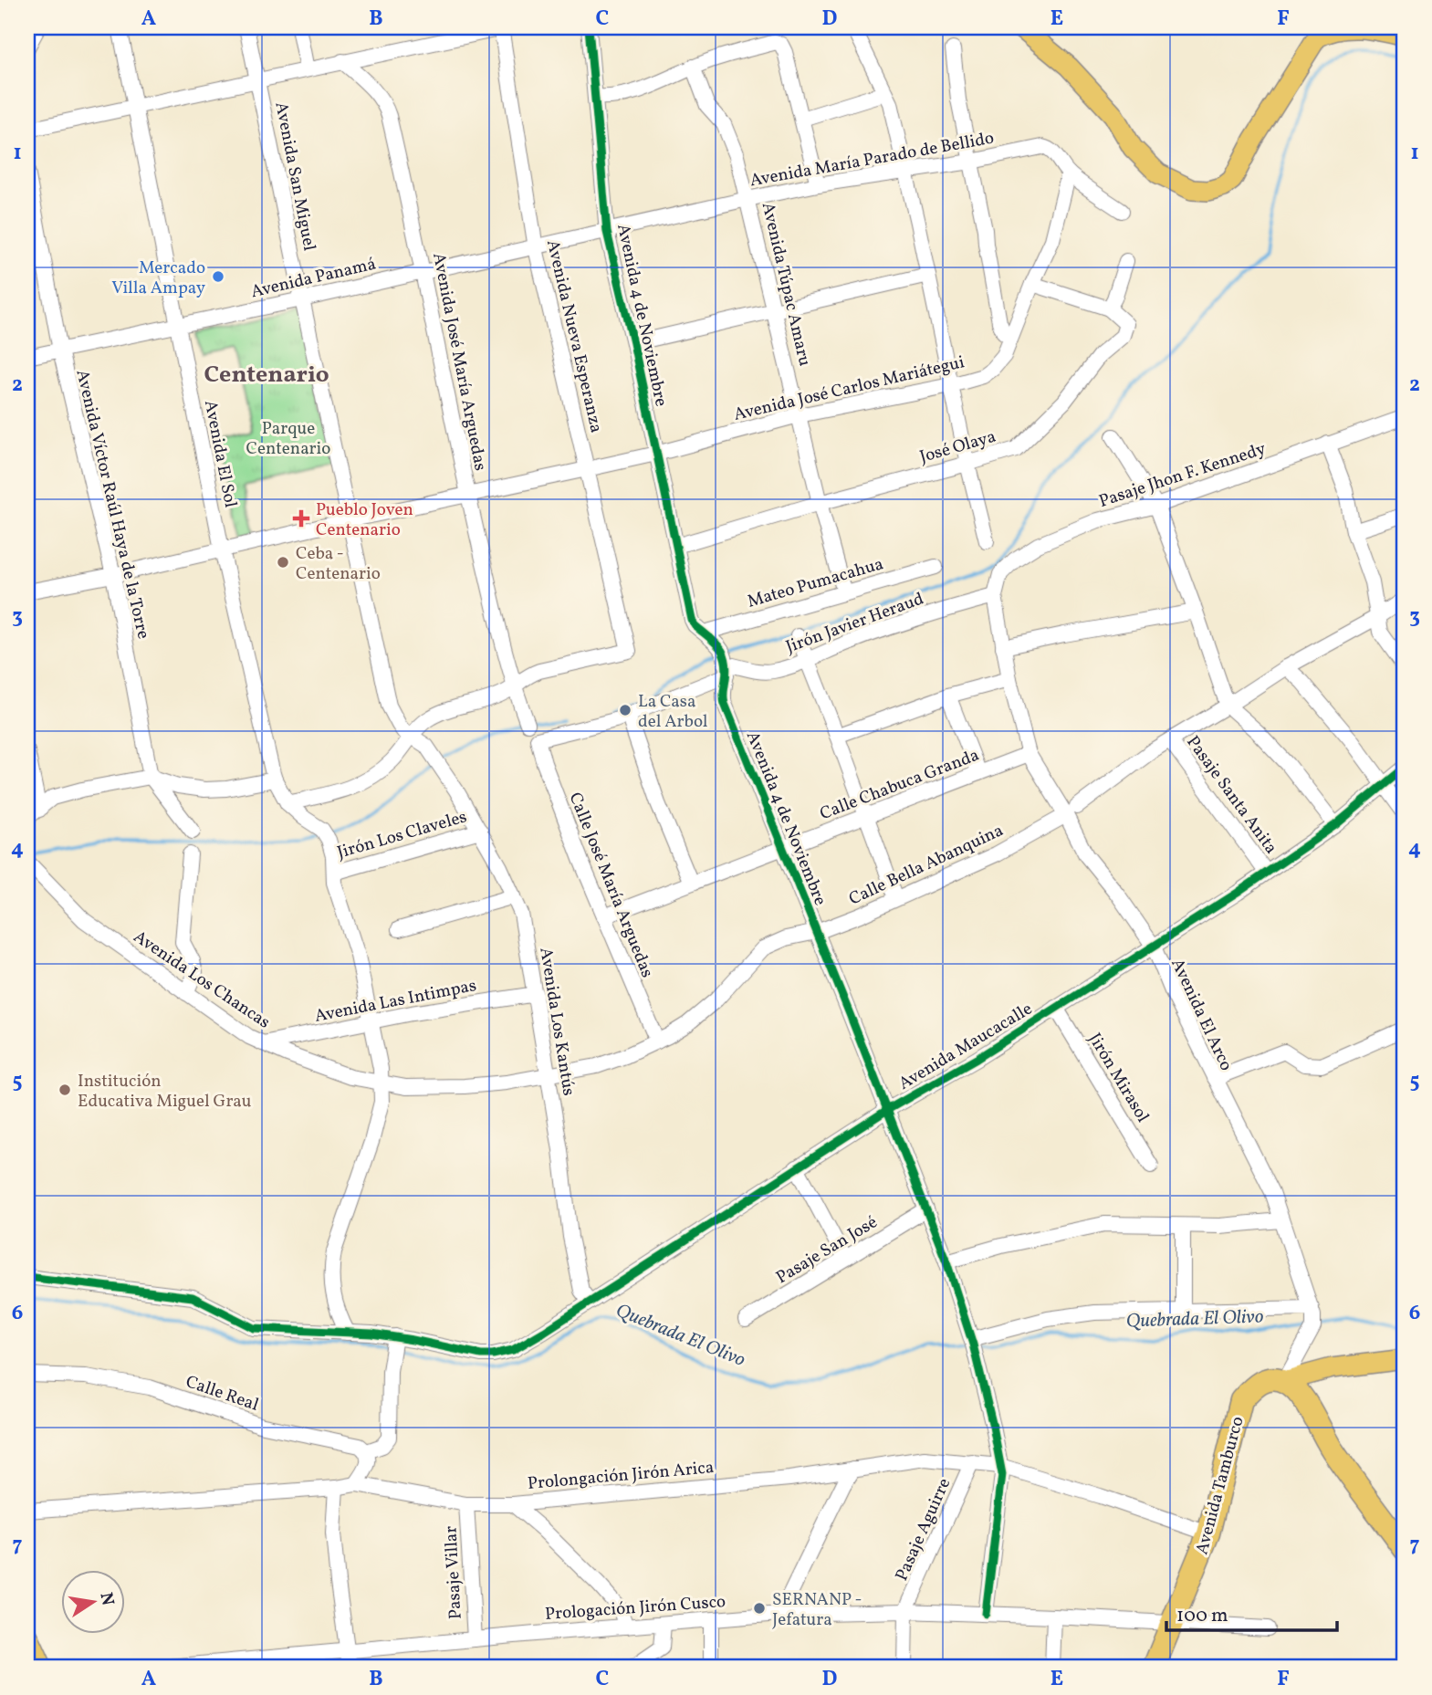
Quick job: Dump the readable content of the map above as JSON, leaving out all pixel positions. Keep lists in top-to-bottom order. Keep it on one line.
{"streets":{"highway":["Avenida Tamburco"],"street":["Avenida María Parado de Bellido","Avenida San Miguel","Avenida Panamá","Avenida Túpac Amaru","Avenida 4 de Noviembre","Avenida Nueva Esperanza","Avenida José María Arguedas","Avenida José Carlos Mariátegui","José Olaya","Avenida El Sol","Pasaje Jhon F. Kennedy","Avenida Víctor Raúl Haya de la Torre","Mateo Pumacahua","Jirón Javier Heraud","Calle Chabuca Granda","Pasaje Santa Anita","Jirón Los Claveles","Calle Bella Abanquina","Calle José María Arguedas","Avenida Los Chancas","Avenida Las Intimpas","Avenida El Arco","Avenida Los Kantús","Avenida Maucacalle","Jirón Mirasol","Pasaje San José","Calle Real","Prolongación Jirón Arica","Pasaje Aguirre","Pasaje Villar","Prologación Jirón Cusco"]},"crossings":[["Avenida María Parado de Bellido","Avenida Panamá"],["Avenida María Parado de Bellido","Avenida Túpac Amaru"],["Avenida María Parado de Bellido","Avenida 4 de Noviembre"],["Avenida María Parado de Bellido","Avenida José Carlos Mariátegui"],["Avenida San Miguel","Avenida Panamá"],["Avenida San Miguel","Avenida José Carlos Mariátegui"],["Avenida San Miguel","Avenida Los Kantús"],["Avenida Panamá","Avenida 4 de Noviembre"],["Avenida Panamá","Avenida Nueva Esperanza"],["Avenida Panamá","Avenida José María Arguedas"],["Avenida Panamá","Avenida El Sol"],["Avenida Panamá","Avenida Víctor Raúl Haya de la Torre"],["Avenida Túpac Amaru","Avenida José Carlos Mariátegui"],["Avenida Túpac Amaru","José Olaya"],["Avenida Túpac Amaru","Mateo Pumacahua"],["Avenida 4 de Noviembre","Avenida José Carlos Mariátegui"],["Avenida 4 de Noviembre","José Olaya"],["Avenida 4 de Noviembre","Mateo Pumacahua"],["Avenida 4 de Noviembre","Jirón Javier Heraud"],["Avenida 4 de Noviembre","Calle Chabuca Granda"],["Avenida 4 de Noviembre","Calle Bella Abanquina"],["Avenida 4 de Noviembre","Avenida Maucacalle"],["Avenida 4 de Noviembre","Pasaje San José"],["Avenida 4 de Noviembre","Prolongación Jirón Arica"],["Avenida 4 de Noviembre","Prologación Jirón Cusco"],["Avenida Nueva Esperanza","Avenida José María Arguedas"],["Avenida Nueva Esperanza","Avenida José Carlos Mariátegui"],["Avenida José María Arguedas","Avenida José Carlos Mariátegui"],["Avenida José Carlos Mariátegui","Avenida El Sol"],["Avenida José Carlos Mariátegui","Avenida Víctor Raúl Haya de la Torre"],["Avenida El Sol","Jirón Los Claveles"],["Pasaje Jhon F. Kennedy","Jirón Javier Heraud"],["Pasaje Jhon F. Kennedy","Avenida El Arco"],["Jirón Javier Heraud","Avenida El Arco"],["Calle Chabuca Granda","Calle José María Arguedas"],["Calle Chabuca Granda","Avenida El Arco"],["Pasaje Santa Anita","Calle Bella Abanquina"],["Pasaje Santa Anita","Avenida Maucacalle"],["Jirón Los Claveles","Avenida Los Kantús"],["Calle Bella Abanquina","Calle José María Arguedas"],["Calle Bella Abanquina","Avenida Los Chancas"],["Calle Bella Abanquina","Avenida El Arco"],["Calle Bella Abanquina","Avenida Los Kantús"],["Avenida Los Chancas","Avenida Las Intimpas"],["Avenida Las Intimpas","Avenida Los Kantús"],["Avenida El Arco","Avenida Maucacalle"],["Avenida Los Kantús","Avenida Maucacalle"],["Avenida Maucacalle","Jirón Mirasol"],["Prolongación Jirón Arica","Avenida Tamburco"],["Prolongación Jirón Arica","Pasaje Aguirre"],["Prolongación Jirón Arica","Pasaje Villar"],["Avenida Tamburco","Prologación Jirón Cusco"],["Pasaje Aguirre","Prologación Jirón Cusco"],["Pasaje Villar","Prologación Jirón Cusco"]],"districts":["Centenario"],"water":["Quebrada El Olivo"],"parks":["Parque Centenario"],"places":{"other":["Mercado Villa Ampay","Ceba - Centenario","La Casa del Arbol","Institución Educativa Miguel Grau","SERNANP - Jefatura"],"health":["Pueblo Joven Centenario"]},"scale_bar":"100 m","north":"right","grid":{"columns":["A","B","C","D","E","F"],"rows":["1","2","3","4","5","6","7"]}}
